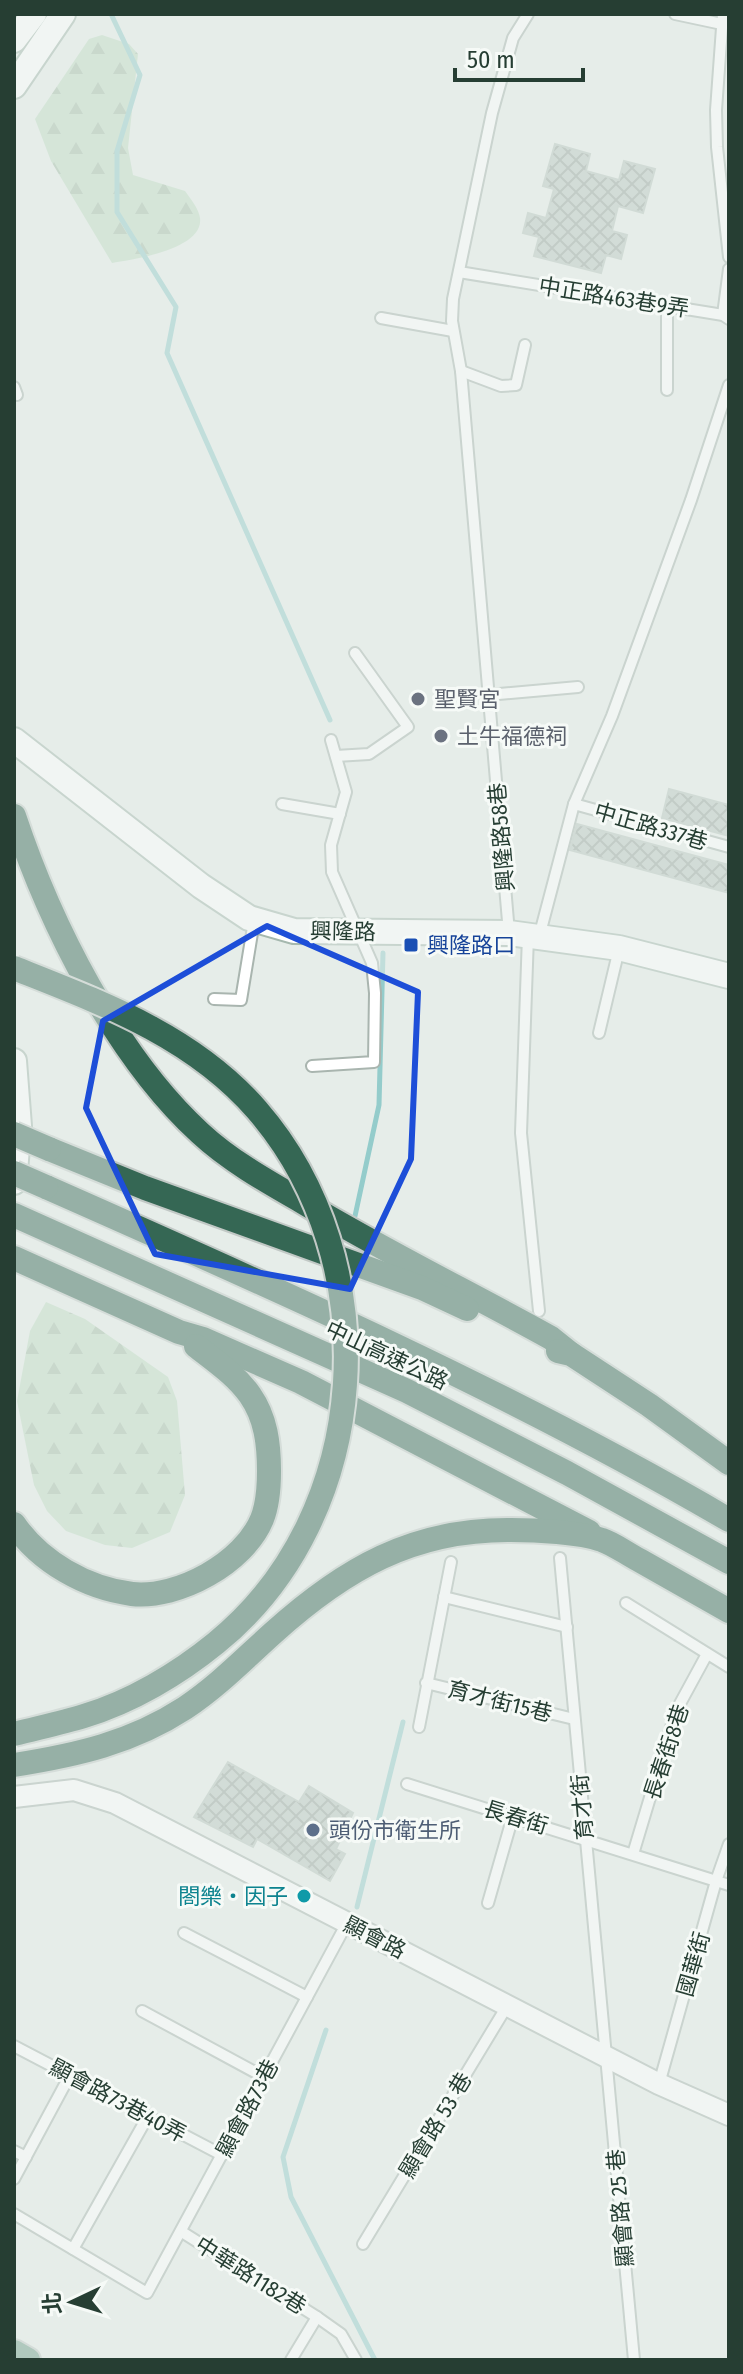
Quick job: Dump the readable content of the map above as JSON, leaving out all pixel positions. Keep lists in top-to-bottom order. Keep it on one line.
{"streets":{"highway":["中山高速公路"],"street":["興隆路","顯會路"],"lane":["中正路463巷9弄","中正路337巷","興隆路58巷","育才街15巷","長春街8巷","育才街","長春街","國華街","顯會路73巷40弄","顯會路73巷","顯會路 53 巷","顯會路 25 巷","中華路1182巷"]},"crossings":[["中正路463巷9弄","興隆路58巷"],["興隆路58巷","興隆路"],["育才街15巷","育才街"],["長春街8巷","長春街"],["育才街","長春街"],["育才街","顯會路"],["育才街","顯會路 25 巷"],["長春街","國華街"],["顯會路","國華街"],["顯會路","顯會路73巷"],["顯會路","顯會路 53 巷"],["顯會路","顯會路 25 巷"],["顯會路73巷40弄","顯會路73巷"],["顯會路73巷","中華路1182巷"]],"places":{"other":["聖賢宮","土牛福德祠","頭份市衛生所","閤樂‧因子"],"transit":["興隆路口"]},"scale_bar":"50 m","north":"left"}
